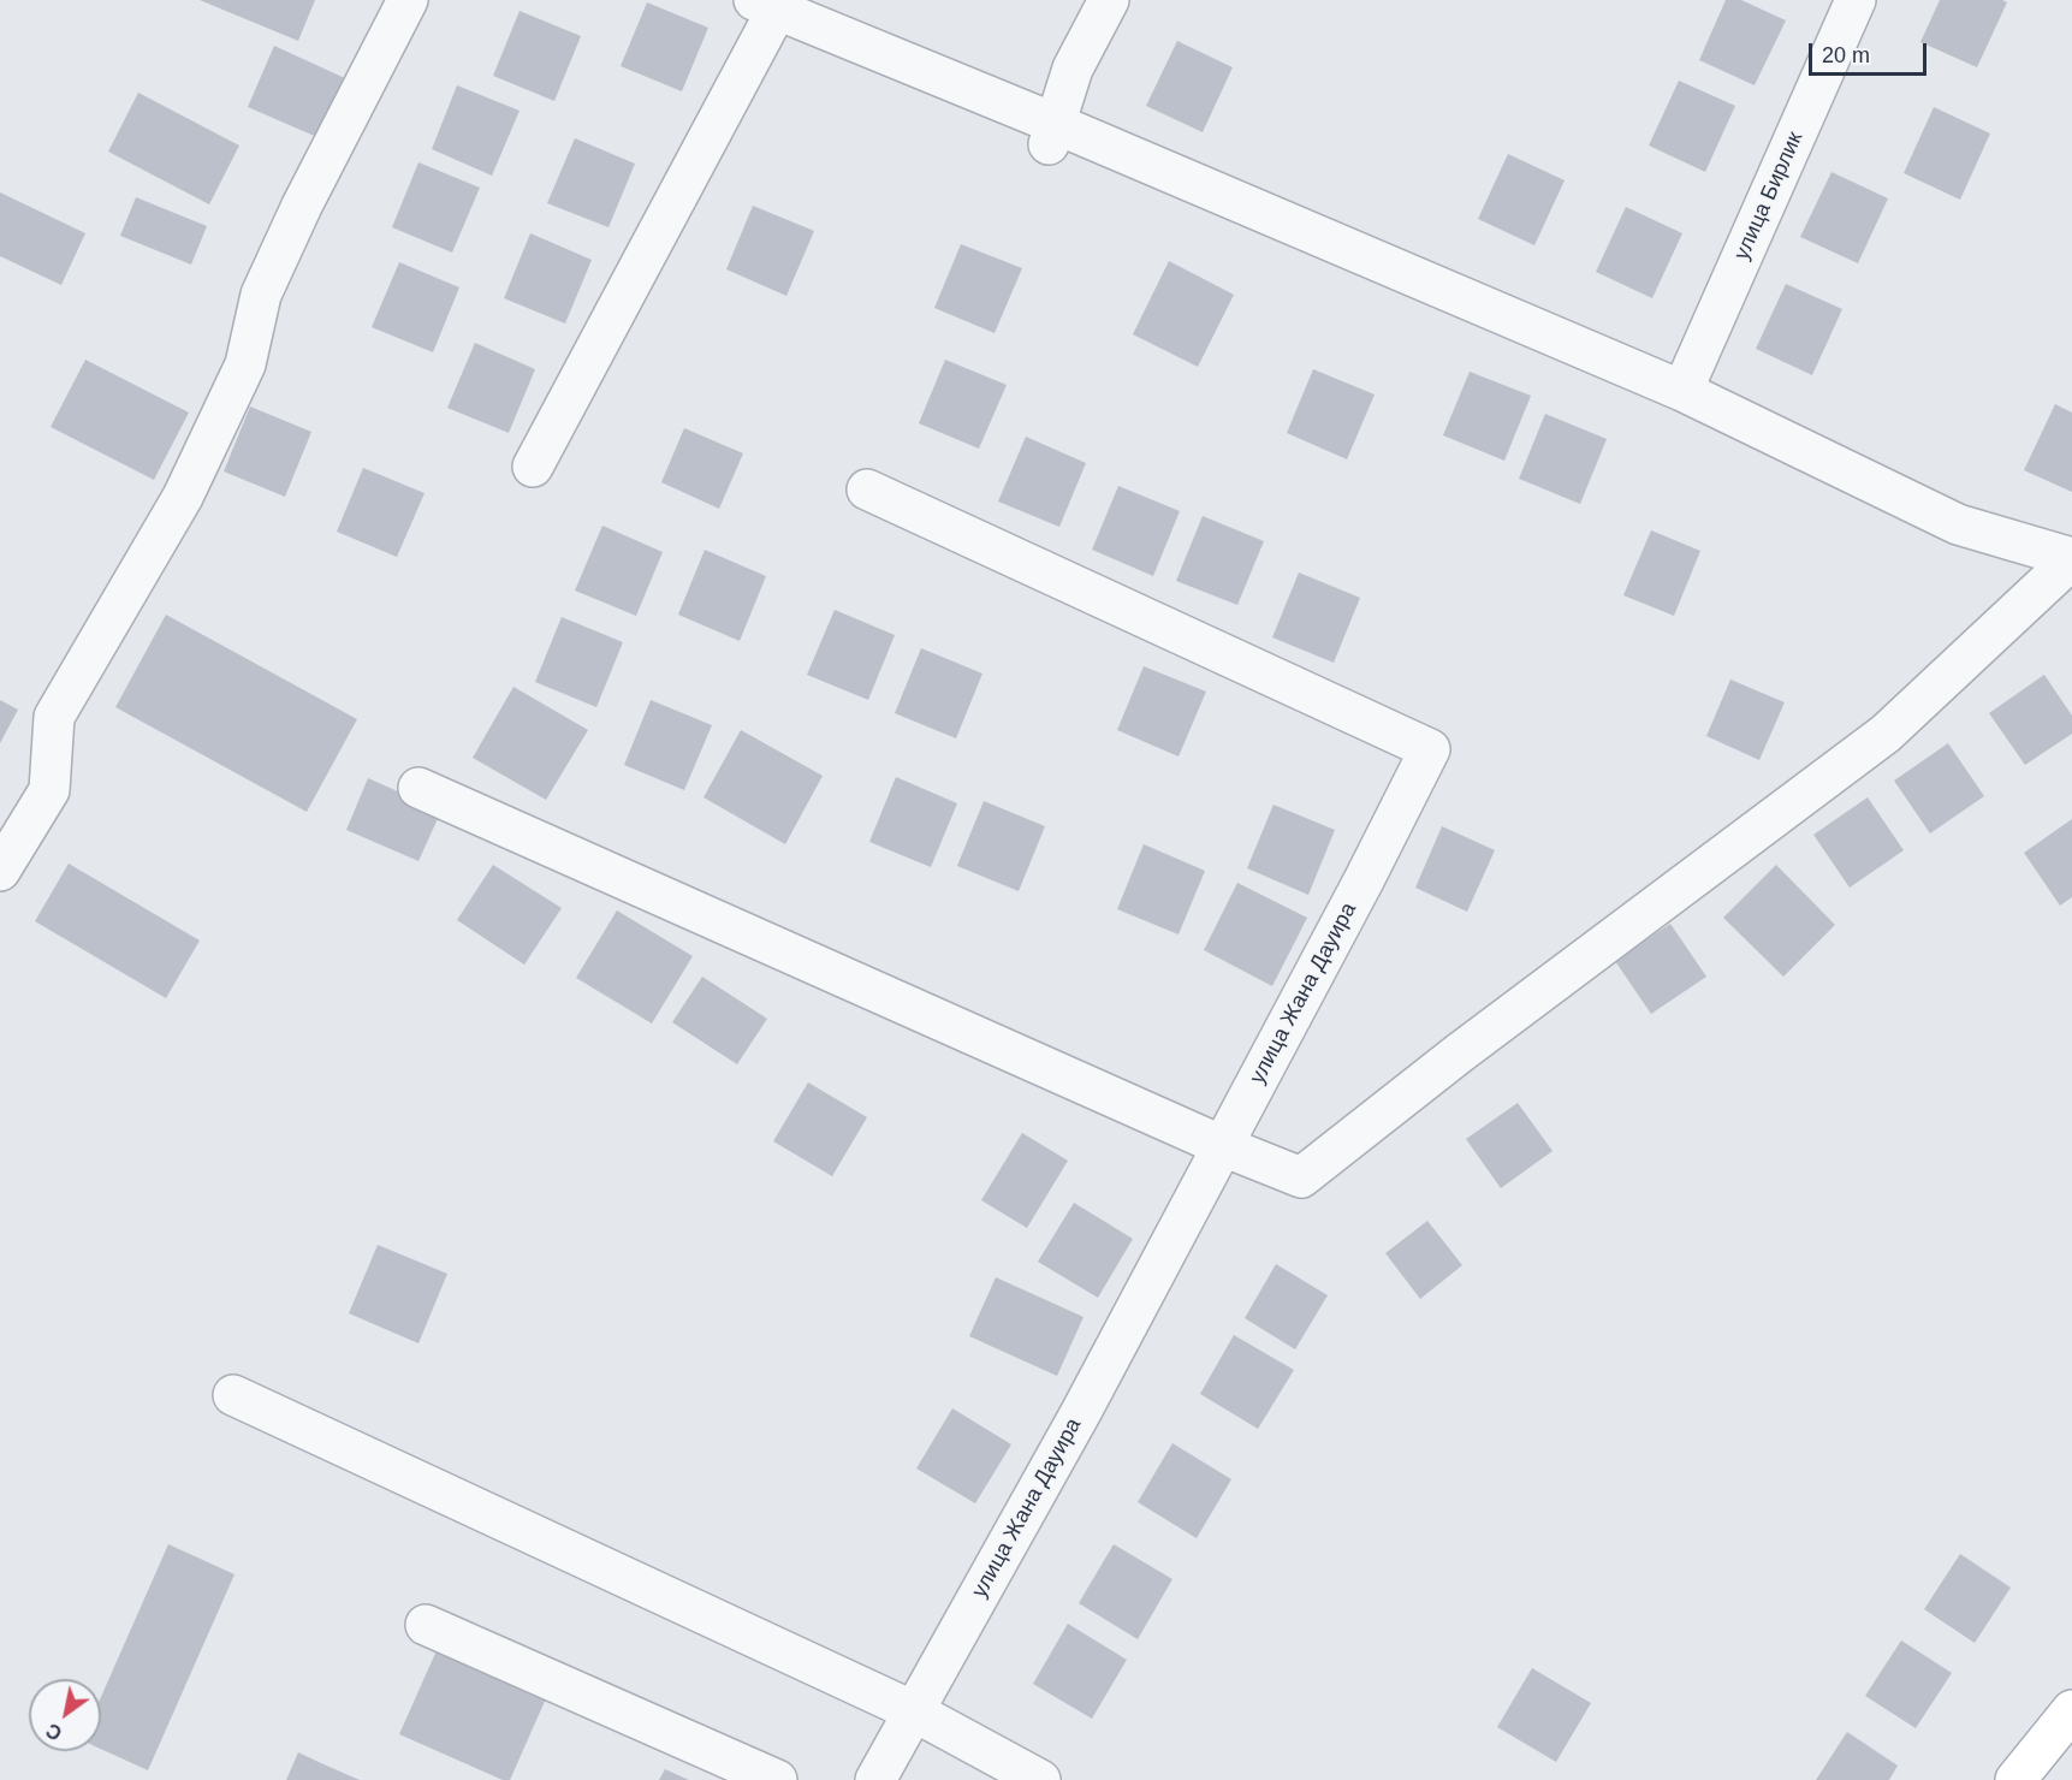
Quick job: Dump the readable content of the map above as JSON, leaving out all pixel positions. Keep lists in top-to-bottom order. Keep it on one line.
{"streets":{"street":["улица Бирлик","улица Жана Дауира"]},"scale_bar":"20 m","north":"bottom left"}
